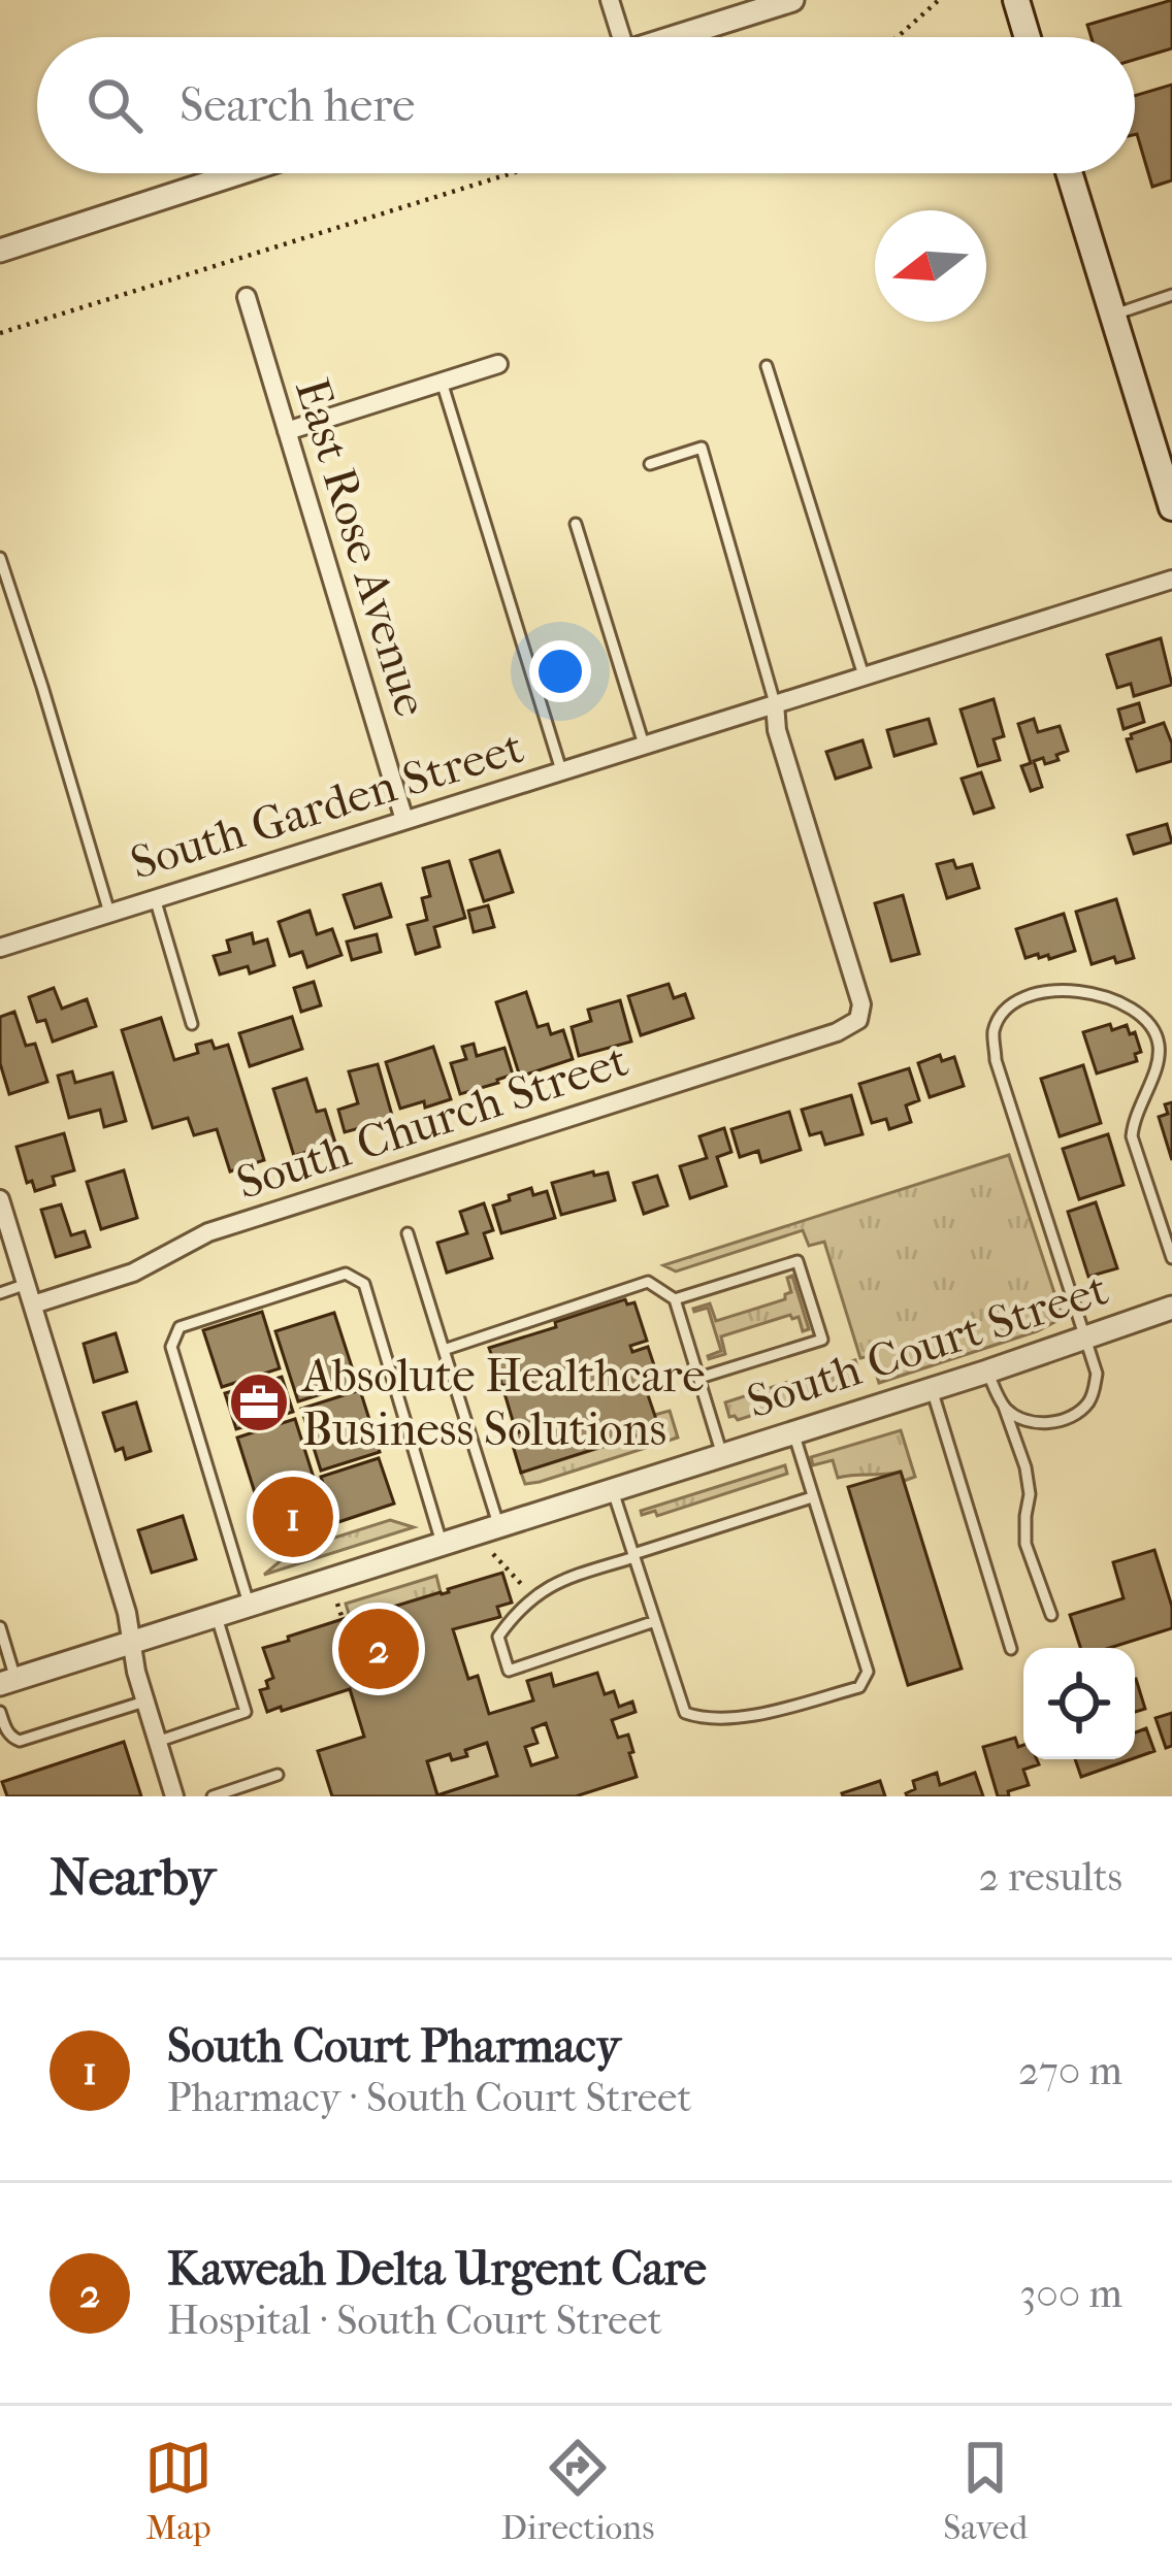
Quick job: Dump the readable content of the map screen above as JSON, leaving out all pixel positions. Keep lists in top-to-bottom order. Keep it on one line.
{"streets":{"street":["East Rose Avenue","South Garden Street","South Church Street","South Court Street"]},"crossings":[["East Rose Avenue","South Garden Street"],["South Garden Street","South Church Street"]],"places":{"office":["Absolute Healthcare Business Solutions"]},"north":"left","page":{"search":"Search here","pins":["1","2"],"heading":["Nearby","2 results"],"list":[{"mark":"1","name":"South Court Pharmacy","note":"Pharmacy · South Court Street","value":"270 m"},{"mark":"2","name":"Kaweah Delta Urgent Care","note":"Hospital · South Court Street","value":"300 m"}],"nav":["Map","Directions","Saved"]}}
